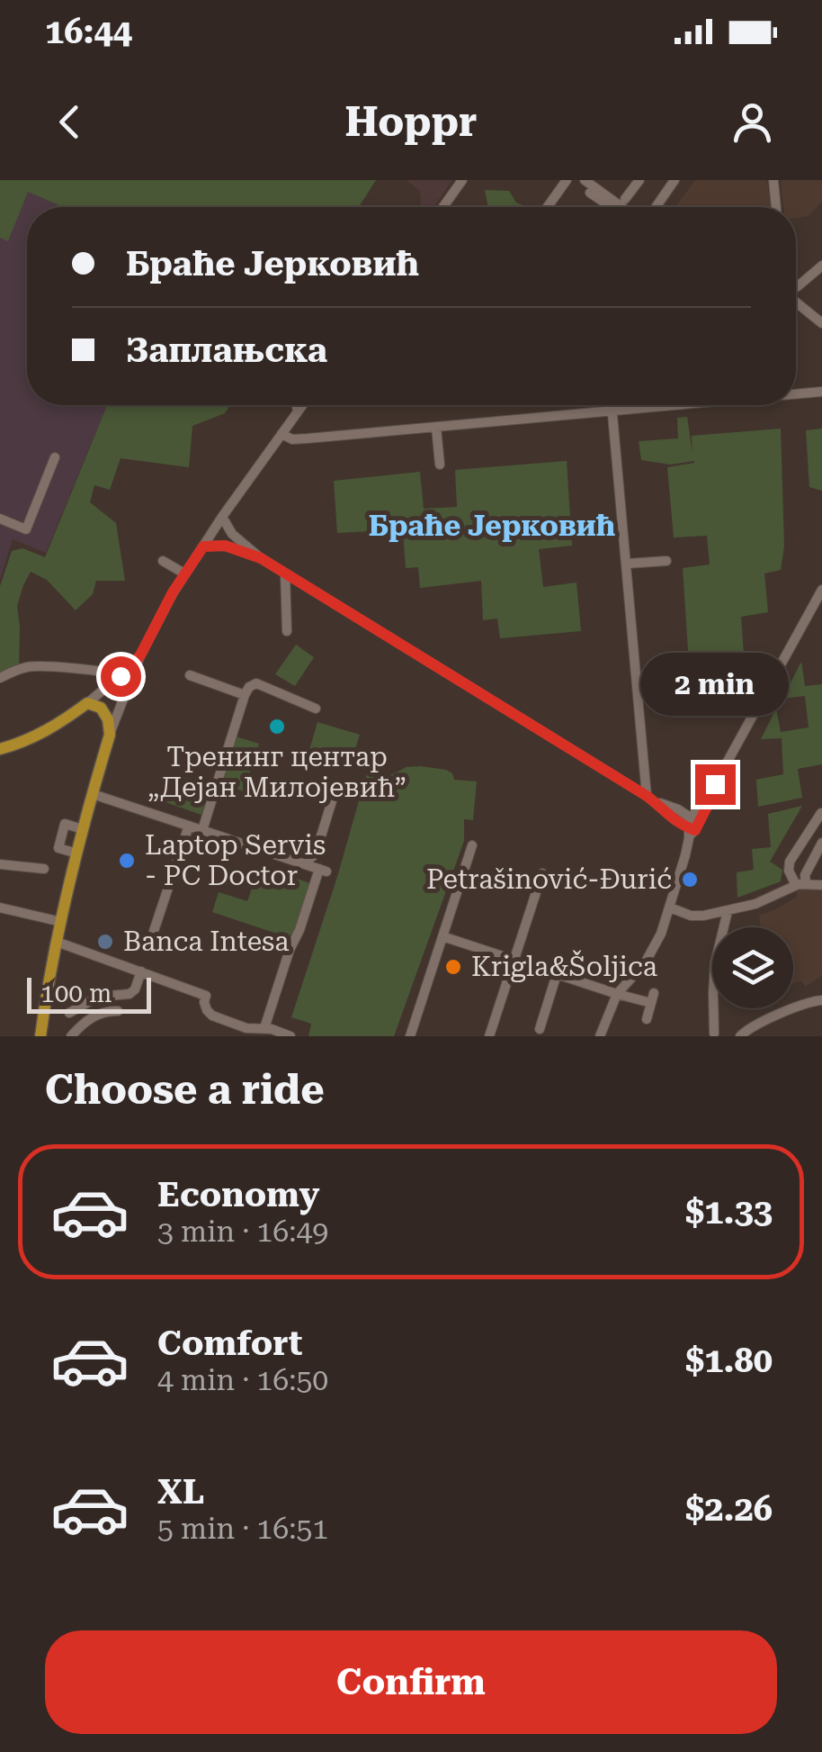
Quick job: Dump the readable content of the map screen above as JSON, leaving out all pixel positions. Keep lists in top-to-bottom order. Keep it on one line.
{"districts":["Браће Јерковић"],"places":["Тренинг центар „Дејан Милојевић”","Laptop Servis - PC Doctor","Petrašinović-Đurić","Banca Intesa","Krigla&Šoljica"],"scale_bar":"100 m","page":{"status":"16:44","header":"Hoppr","banner":["Браће Јерковић","Заплањска"],"bubble":"2 min","scale":"100 m","heading":"Choose a ride","list":[{"name":"Economy","note":"3 min · 16:49","value":"$1.33"},{"name":"Comfort","note":"4 min · 16:50","value":"$1.80"},{"name":"XL","note":"5 min · 16:51","value":"$2.26"}],"buttons":"Confirm"}}
